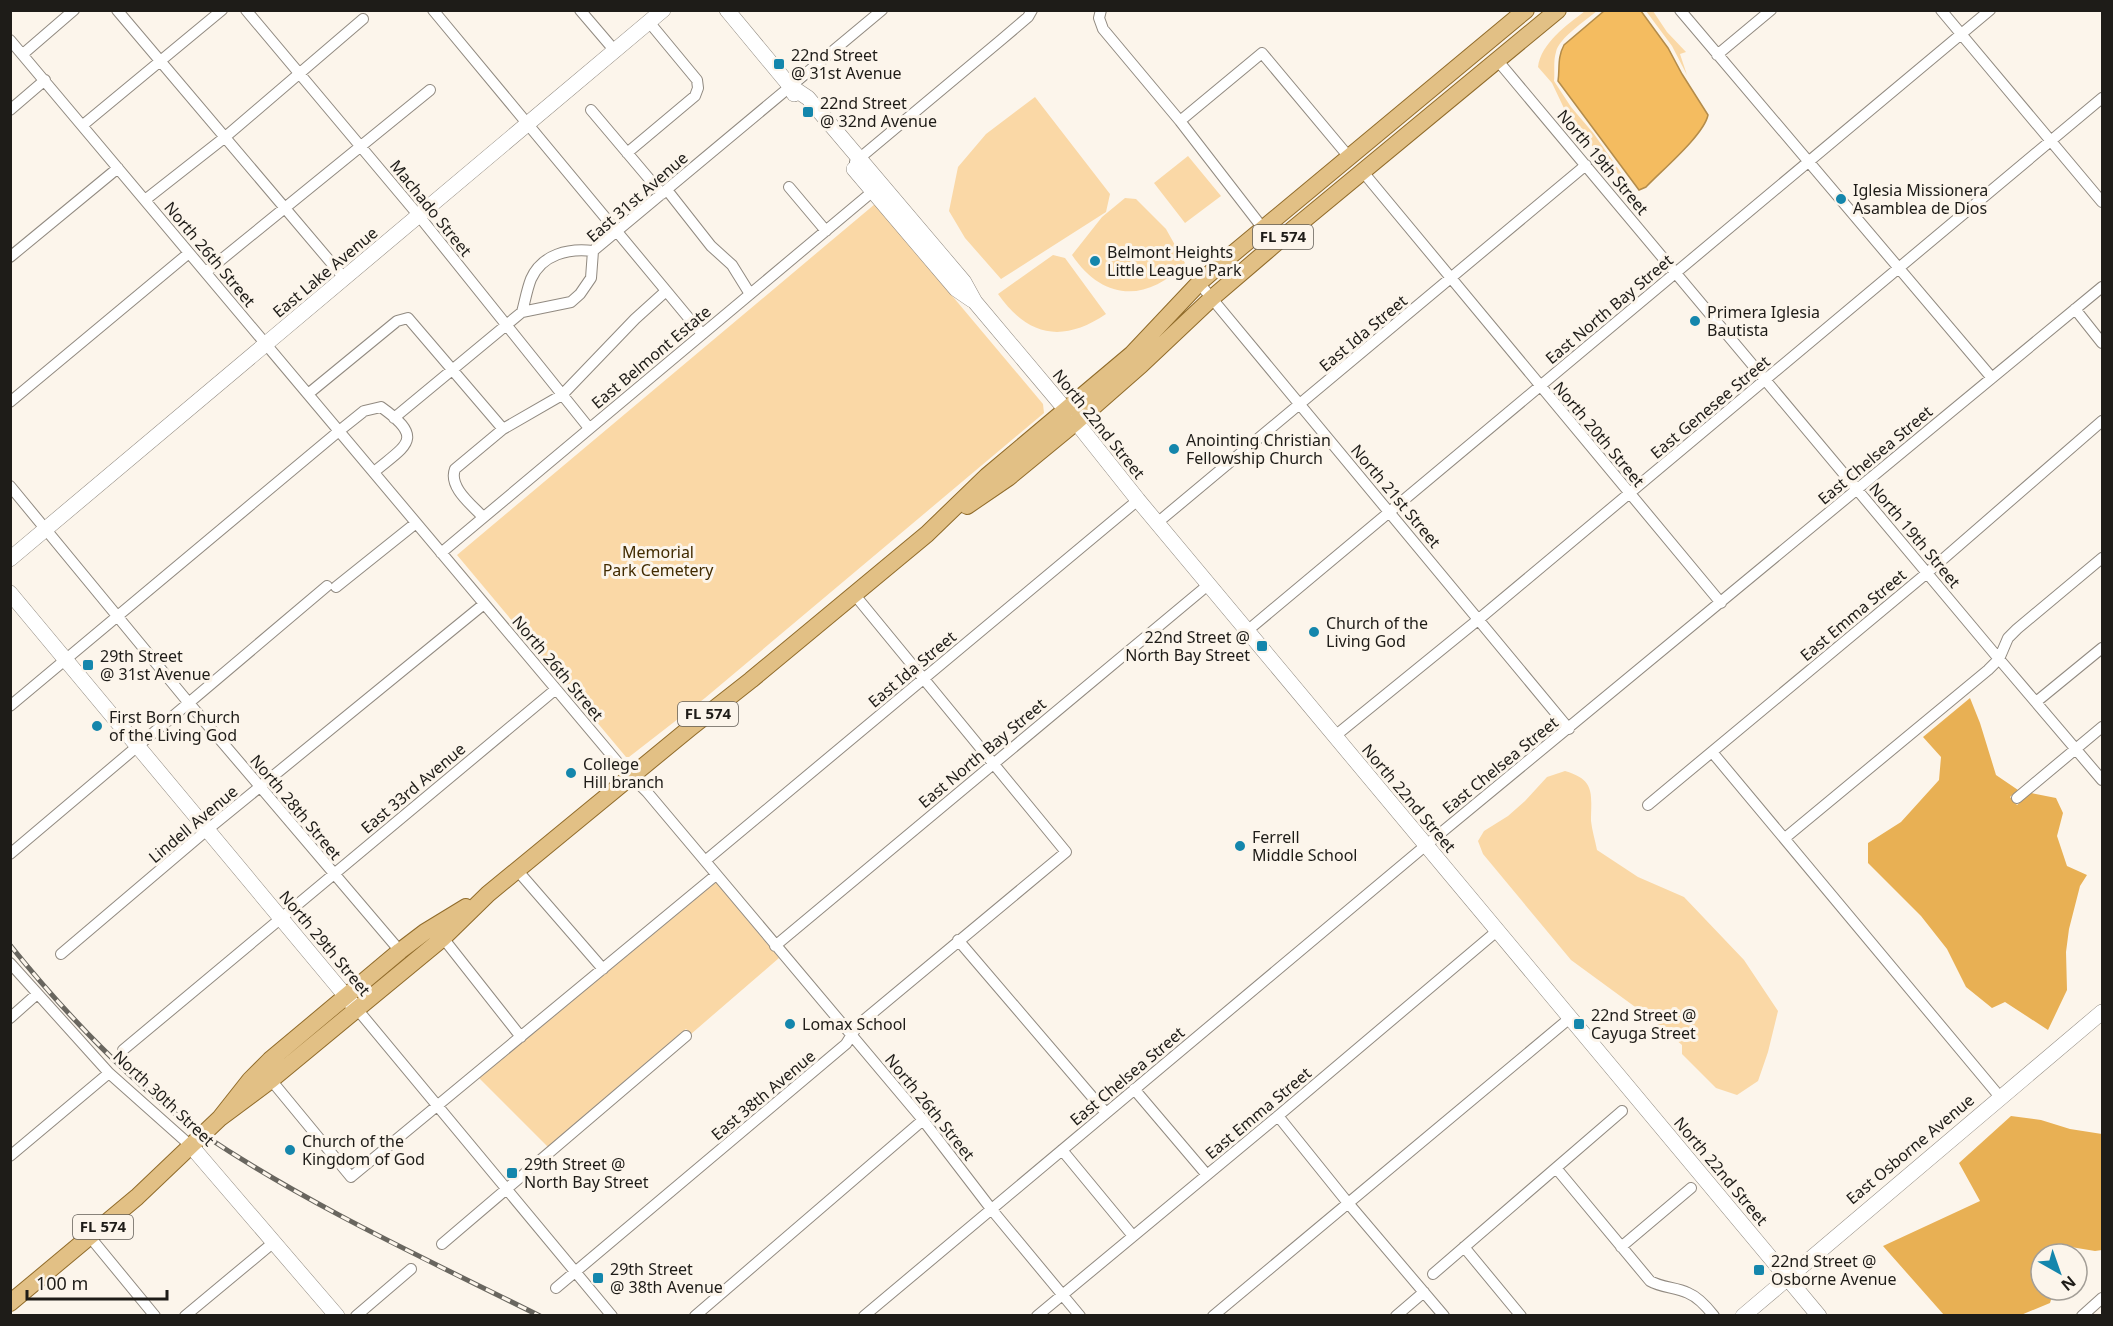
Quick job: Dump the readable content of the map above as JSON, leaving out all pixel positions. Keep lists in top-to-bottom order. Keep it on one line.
{"streets":{"main road":["FL 574"],"street":["North 19th Street","East 31st Avenue","Machado Street","North 26th Street","East Lake Avenue","East North Bay Street","East Ida Street","East Belmont Estate","East Genesee Street","North 22nd Street","North 20th Street","East Chelsea Street","North 21st Street","East Emma Street","East 33rd Avenue","North 28th Street","Lindell Avenue","North 29th Street","East 38th Avenue","North 30th Street","East Osborne Avenue"]},"crossings":[["North 19th Street","FL 574"],["North 19th Street","East North Bay Street"],["North 19th Street","East Ida Street"],["North 19th Street","East Genesee Street"],["North 19th Street","East Chelsea Street"],["North 19th Street","East Emma Street"],["East 31st Avenue","Machado Street"],["East 31st Avenue","North 22nd Street"],["Machado Street","East Lake Avenue"],["Machado Street","East Belmont Estate"],["FL 574","North 26th Street"],["FL 574","North 22nd Street"],["FL 574","North 20th Street"],["FL 574","North 21st Street"],["FL 574","North 28th Street"],["FL 574","North 29th Street"],["FL 574","North 30th Street"],["North 26th Street","East Lake Avenue"],["North 26th Street","East North Bay Street"],["North 26th Street","East Ida Street"],["North 26th Street","East Belmont Estate"],["North 26th Street","East Chelsea Street"],["North 26th Street","East Emma Street"],["North 26th Street","East 33rd Avenue"],["North 26th Street","Lindell Avenue"],["North 26th Street","East 38th Avenue"],["East Lake Avenue","North 28th Street"],["East North Bay Street","North 22nd Street"],["East North Bay Street","North 20th Street"],["East North Bay Street","North 21st Street"],["East North Bay Street","East 38th Avenue"],["East Ida Street","North 22nd Street"],["East Ida Street","North 20th Street"],["East Ida Street","North 21st Street"],["East Belmont Estate","North 22nd Street"],["East Genesee Street","North 22nd Street"],["East Genesee Street","North 20th Street"],["East Genesee Street","North 21st Street"],["North 22nd Street","East Chelsea Street"],["North 22nd Street","East Emma Street"],["North 22nd Street","East Osborne Avenue"],["North 20th Street","East Chelsea Street"],["East Chelsea Street","North 21st Street"],["East 33rd Avenue","North 28th Street"],["East 33rd Avenue","North 29th Street"],["North 28th Street","Lindell Avenue"],["Lindell Avenue","North 29th Street"],["North 29th Street","East 38th Avenue"]],"parks":["Memorial Park Cemetery"],"places":{"transit":["22nd Street @ 31st Avenue","22nd Street @ 32nd Avenue","22nd Street @ North Bay Street","29th Street @ 31st Avenue","22nd Street @ Cayuga Street","29th Street @ North Bay Street","22nd Street @ Osborne Avenue","29th Street @ 38th Avenue"],"other":["Iglesia Missionera Asamblea de Dios","Belmont Heights Little League Park","Primera Iglesia Bautista","Anointing Christian Fellowship Church","Church of the Living God","First Born Church of the Living God","College Hill branch","Ferrell Middle School","Lomax School","Church of the Kingdom of God"]},"scale_bar":"100 m","north":"bottom right"}
